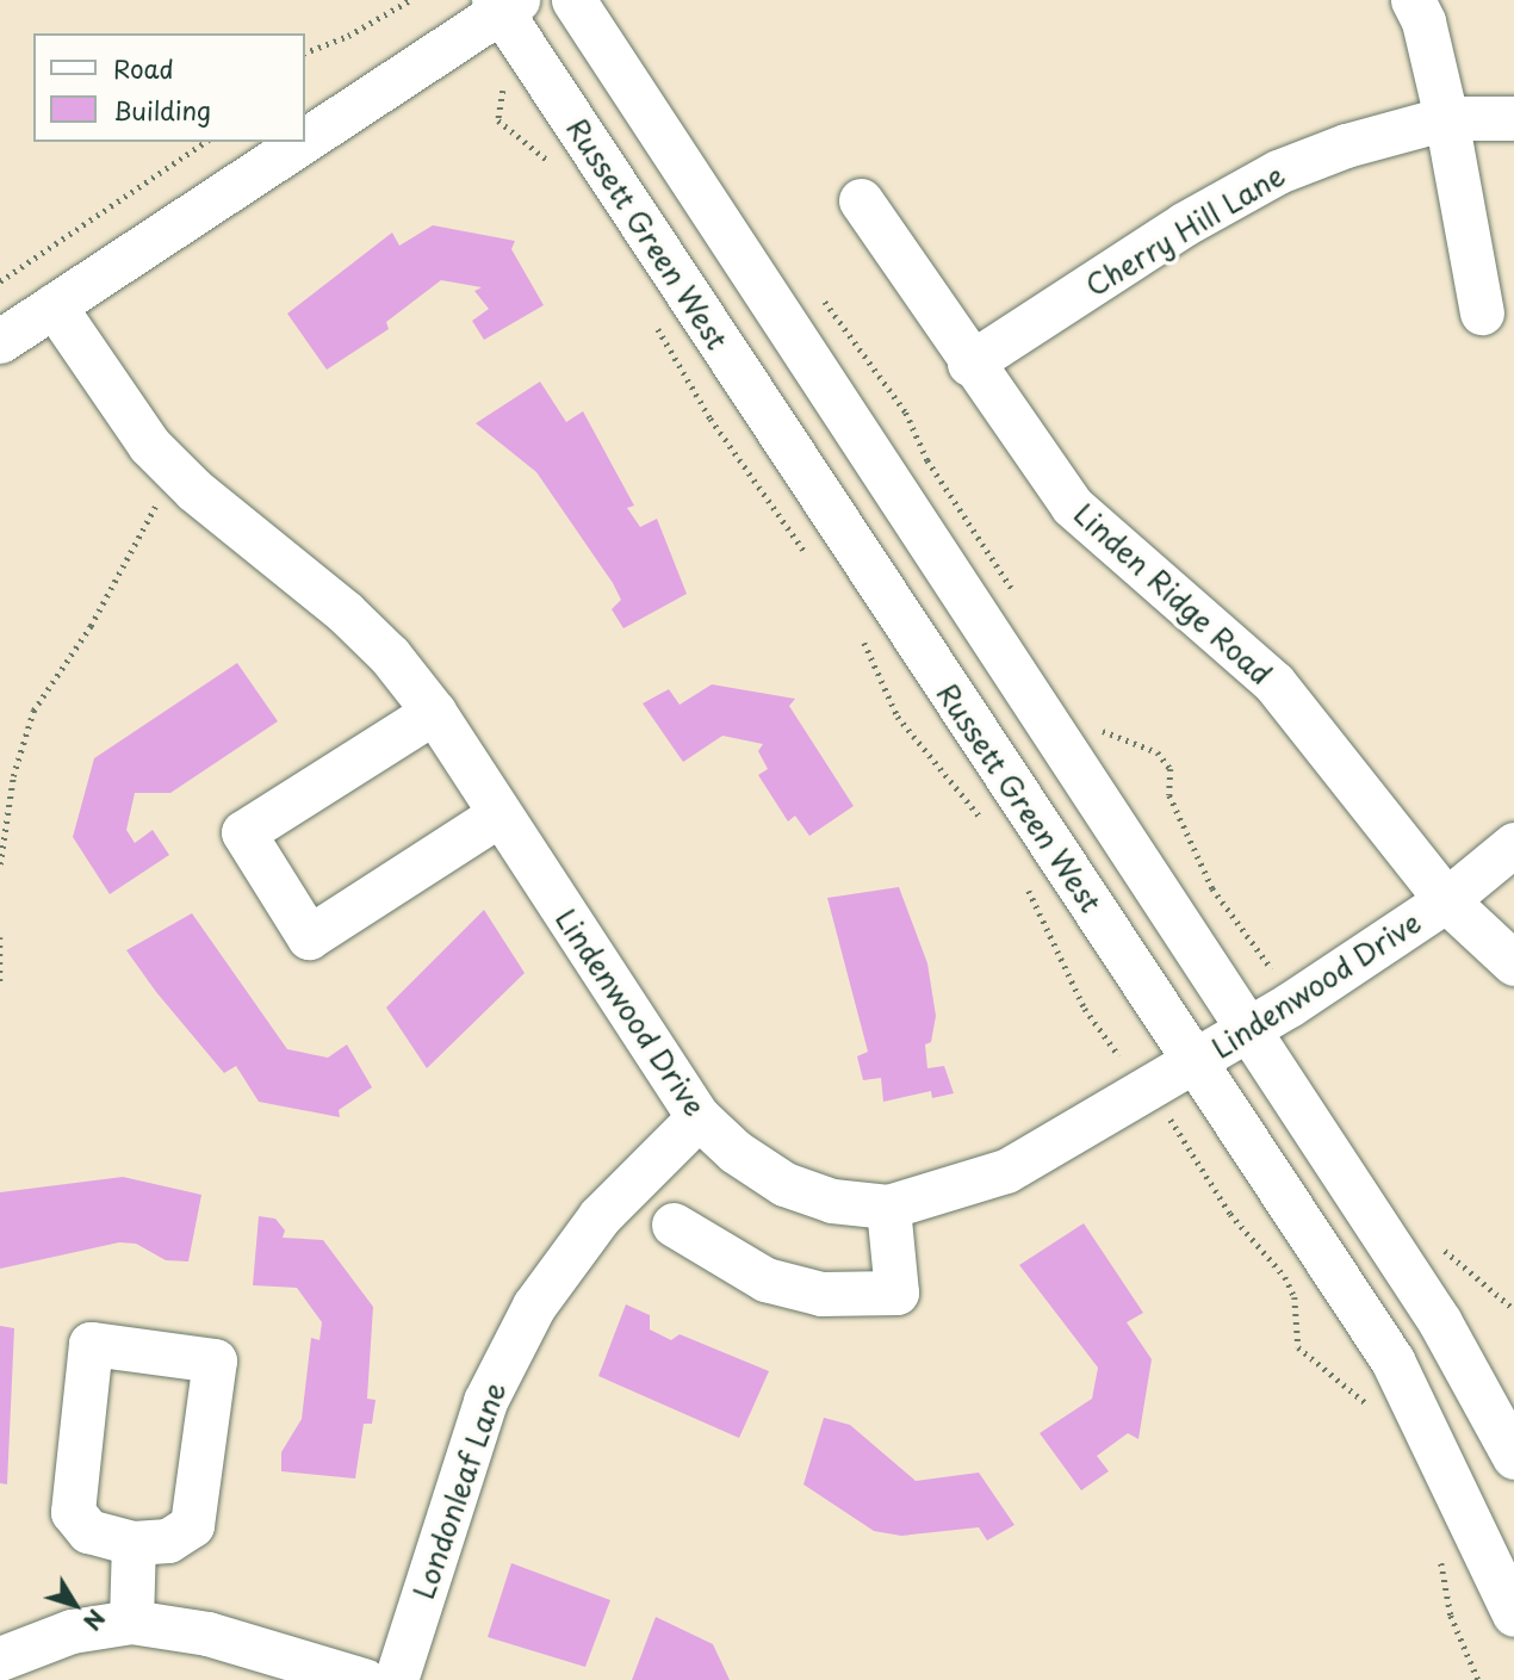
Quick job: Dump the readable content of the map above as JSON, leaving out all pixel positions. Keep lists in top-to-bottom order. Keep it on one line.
{"streets":{"street":["Cherry Hill Lane","Russett Green West","Linden Ridge Road","Lindenwood Drive","Londonleaf Lane"]},"crossings":[["Cherry Hill Lane","Linden Ridge Road"],["Russett Green West","Lindenwood Drive"],["Linden Ridge Road","Lindenwood Drive"],["Lindenwood Drive","Londonleaf Lane"]],"legend":["Road","Building"],"north":"bottom right"}
